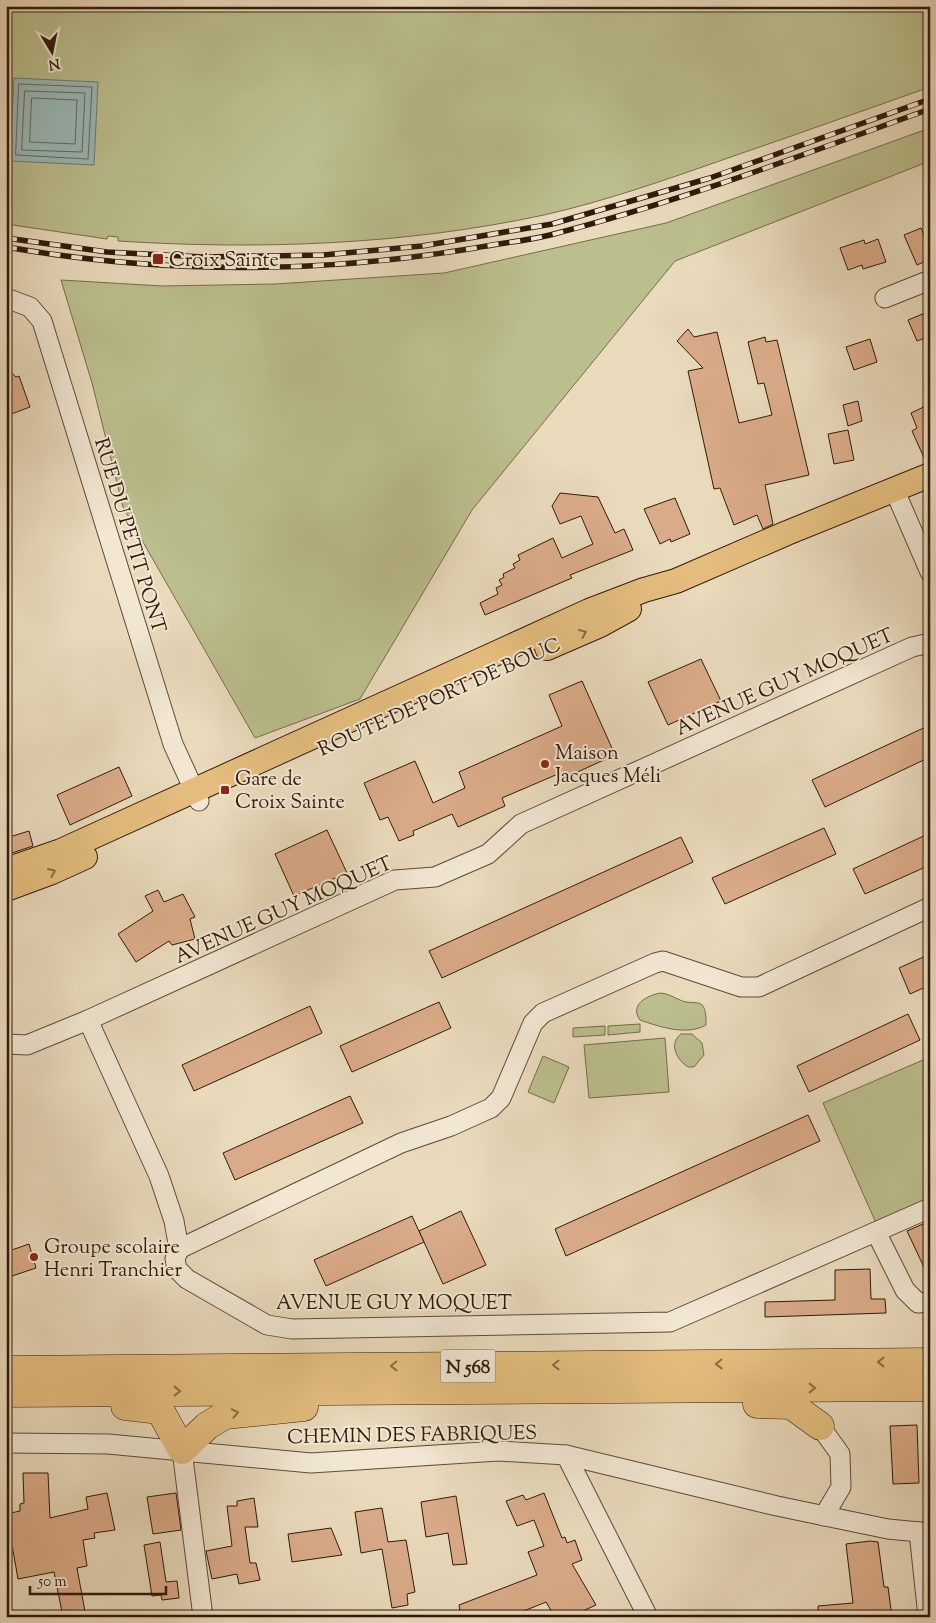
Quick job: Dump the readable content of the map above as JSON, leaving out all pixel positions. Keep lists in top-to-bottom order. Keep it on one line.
{"streets":{"highway":["N 568"],"main road":["ROUTE DE PORT DE BOUC"],"street":["RUE DU PETIT PONT","AVENUE GUY MOQUET","CHEMIN DES FABRIQUES"]},"crossings":[["RUE DU PETIT PONT","ROUTE DE PORT DE BOUC"]],"places":{"transit":["Croix Sainte","Gare de Croix Sainte"],"other":["Maison Jacques Méli","Groupe scolaire Henri Tranchier"]},"scale_bar":"50 m","north":"bottom"}
